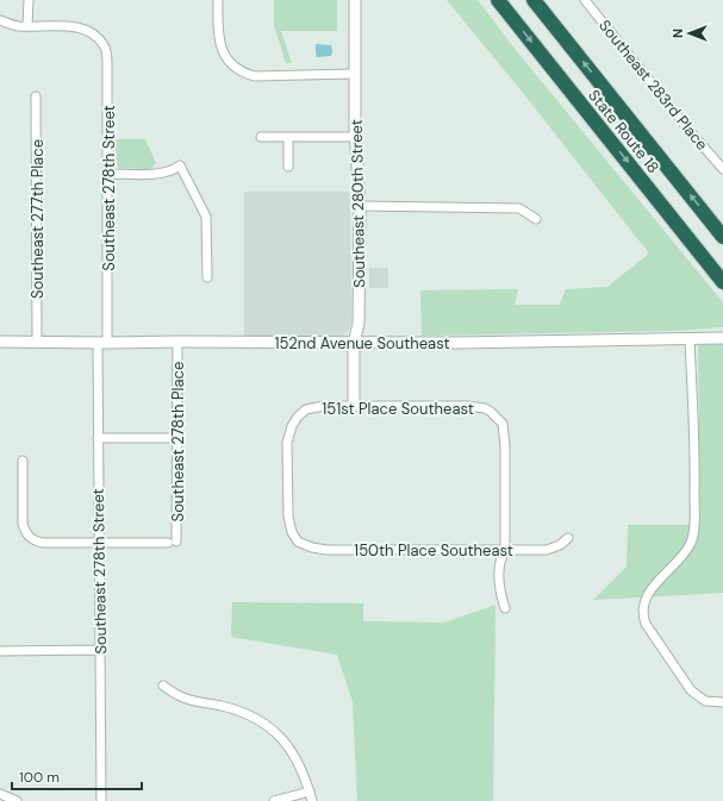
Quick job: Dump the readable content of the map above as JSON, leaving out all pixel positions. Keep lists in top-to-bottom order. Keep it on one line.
{"streets":{"highway":["State Route 18"],"street":["Southeast 283rd Place","Southeast 278th Street","Southeast 280th Street","Southeast 277th Place","152nd Avenue Southeast","151st Place Southeast","Southeast 278th Place","150th Place Southeast"]},"crossings":[["Southeast 278th Street","152nd Avenue Southeast"],["Southeast 278th Street","Southeast 278th Place"],["Southeast 280th Street","152nd Avenue Southeast"],["Southeast 280th Street","151st Place Southeast"],["Southeast 277th Place","152nd Avenue Southeast"],["152nd Avenue Southeast","Southeast 278th Place"],["151st Place Southeast","150th Place Southeast"]],"scale_bar":"100 m","north":"left"}
